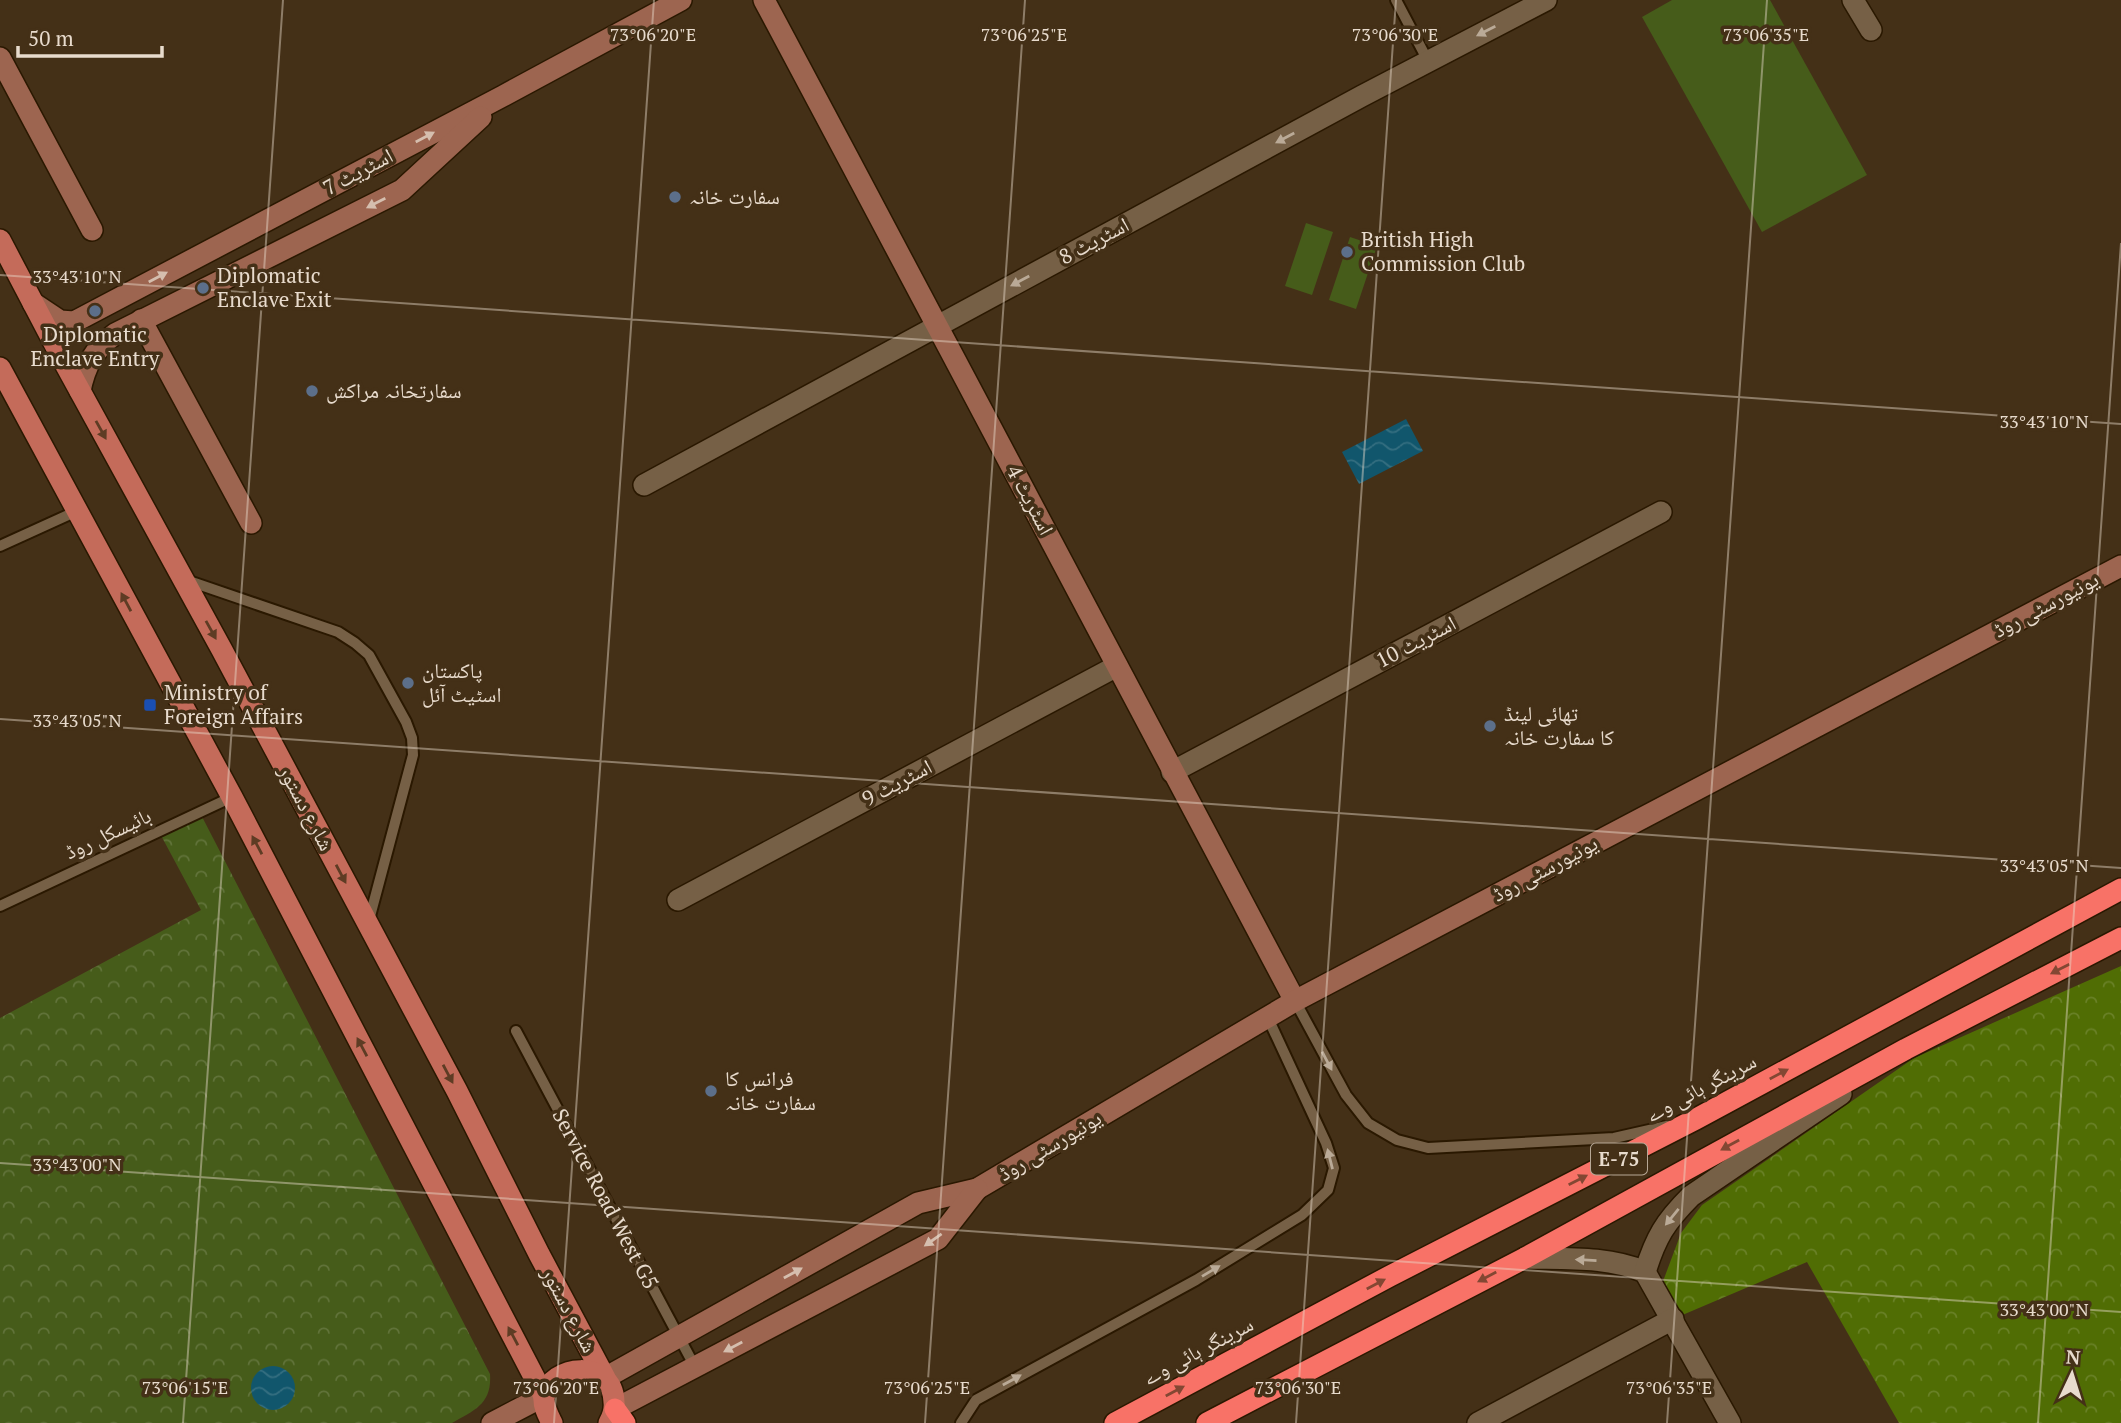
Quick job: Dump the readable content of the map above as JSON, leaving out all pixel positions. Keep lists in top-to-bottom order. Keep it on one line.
{"streets":{"highway":["سرینگر ہائی وے","E-75"],"main road":["شارع دستور"],"street":["اسٹریٹ 7","اسٹریٹ 8","اسٹریٹ 4","یونیورسٹی روڈ","اسٹریٹ 10","اسٹریٹ 9"],"lane":["بائیسکل روڈ","Service Road West G5"]},"crossings":[["اسٹریٹ 7","شارع دستور"],["اسٹریٹ 8","اسٹریٹ 4"],["اسٹریٹ 4","یونیورسٹی روڈ"],["اسٹریٹ 4","اسٹریٹ 10"],["اسٹریٹ 4","اسٹریٹ 9"],["یونیورسٹی روڈ","شارع دستور"],["یونیورسٹی روڈ","Service Road West G5"]],"one_way":["اسٹریٹ 8"],"places":{"other":["سفارت خانہ","British High Commission Club","Diplomatic Enclave Exit","Diplomatic Enclave Entry","سفارتخانہ مراکش","پاکستان اسٹیٹ آئل","تھائی لینڈ کا سفارت خانہ","فرانس کا سفارت خانہ"],"transit":["Ministry of Foreign Affairs"]},"scale_bar":"50 m","north":"top","coordinates":["73°06'20\"E","73°06'25\"E","73°06'30\"E","73°06'35\"E","33°43'10\"N","33°43'05\"N","33°43'00\"N","73°06'15\"E"]}
